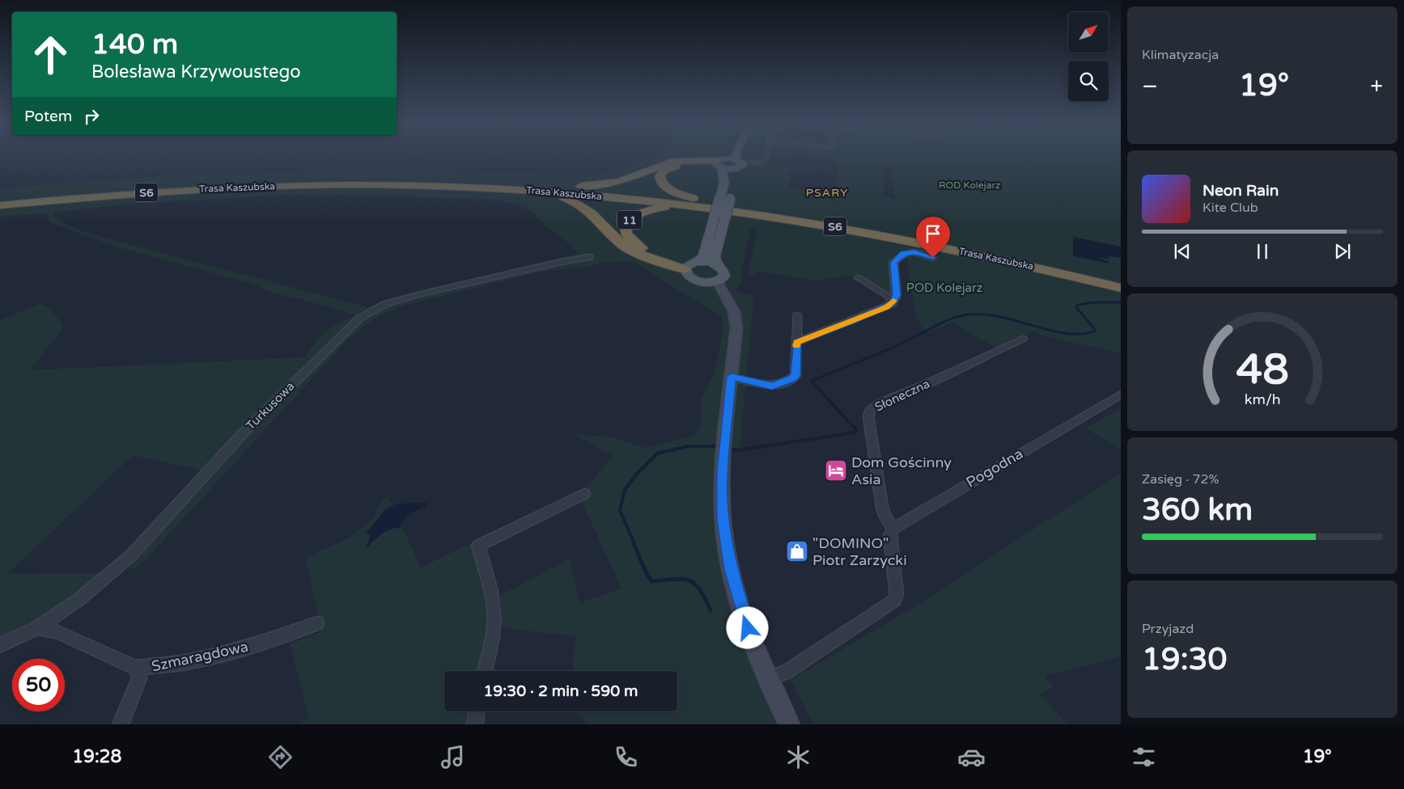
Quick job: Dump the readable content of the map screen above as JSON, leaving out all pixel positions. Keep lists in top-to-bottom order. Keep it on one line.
{"streets":{"highway":["Trasa Kaszubska","S6","11"],"street":["Słoneczna","Turkusowa","Pogodna","Szmaragdowa"]},"crossings":[["Trasa Kaszubska","11"],["Słoneczna","Pogodna"],["Turkusowa","Szmaragdowa"]],"districts":["PSARY"],"parks":["ROD Kolejarz","POD Kolejarz"],"places":{"hotel":["Dom Gościnny Asia"],"shop":["\"DOMINO\" Piotr Zarzycki"]},"north":"top right","page":{"tile":["Klimatyzacja",["Zasięg · 72%","360 km"],["Przyjazd","19:30"]],"turn":["140 m","Bolesława Krzywoustego"],"heat":["−","19°","+"],"then":"Potem","song":["Neon Rain","Kite Club"],"limit":"50","trip":"19:30 · 2 min · 590 m","tabs":["19:28","19°"],"gauge":["48","km/h"]}}
